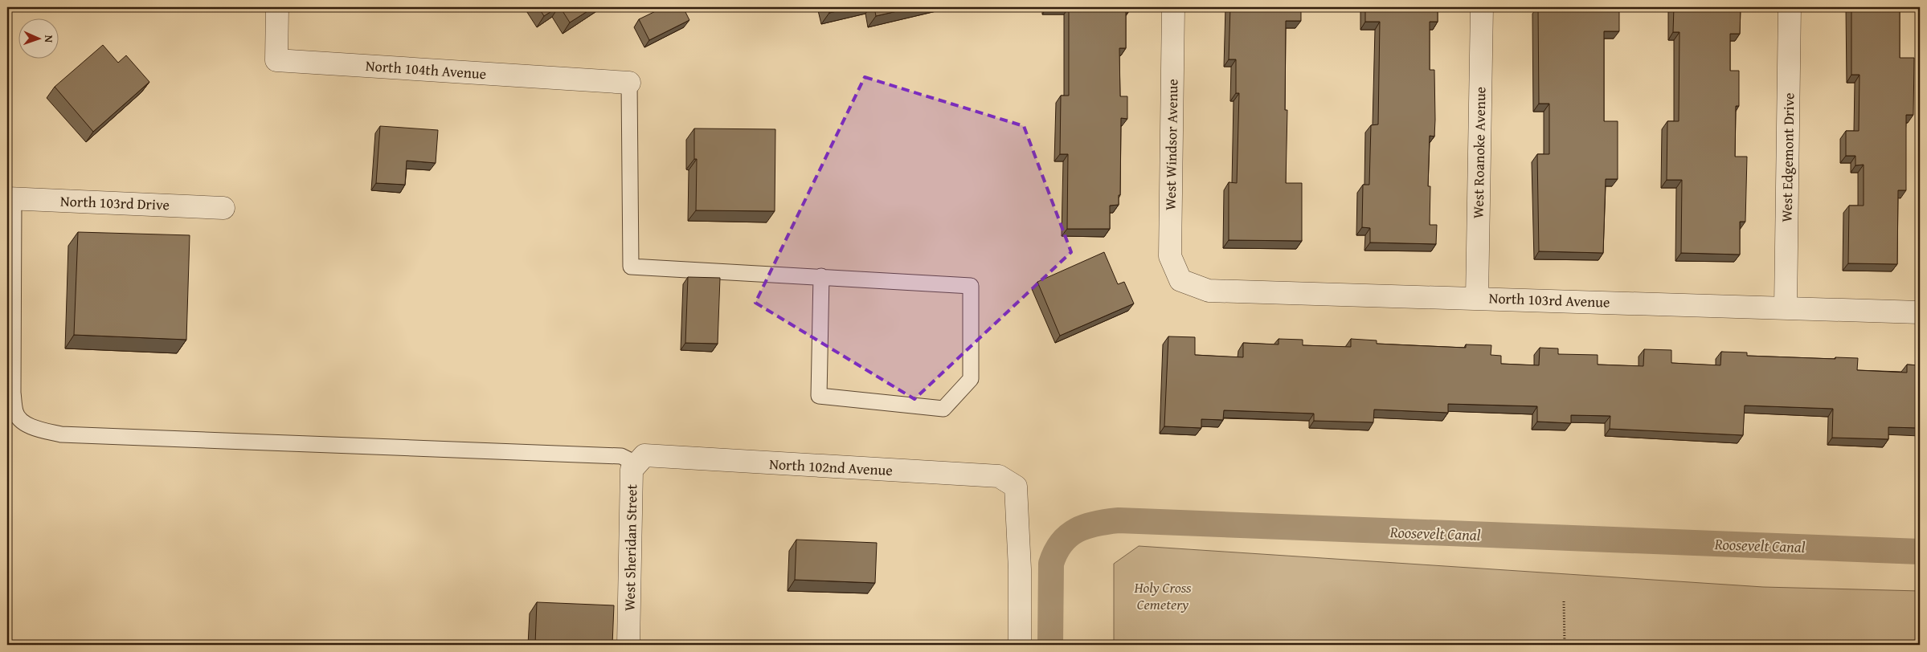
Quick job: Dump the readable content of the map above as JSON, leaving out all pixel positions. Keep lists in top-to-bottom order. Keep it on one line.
{"streets":{"street":["North 104th Avenue","West Windsor Avenue","West Roanoke Avenue","West Edgemont Drive","North 103rd Drive","North 103rd Avenue","North 102nd Avenue","West Sheridan Street"]},"crossings":[["West Windsor Avenue","North 103rd Avenue"],["West Roanoke Avenue","North 103rd Avenue"],["West Edgemont Drive","North 103rd Avenue"],["North 102nd Avenue","West Sheridan Street"]],"water":["Roosevelt Canal"],"parks":["Holy Cross Cemetery"],"north":"right"}
